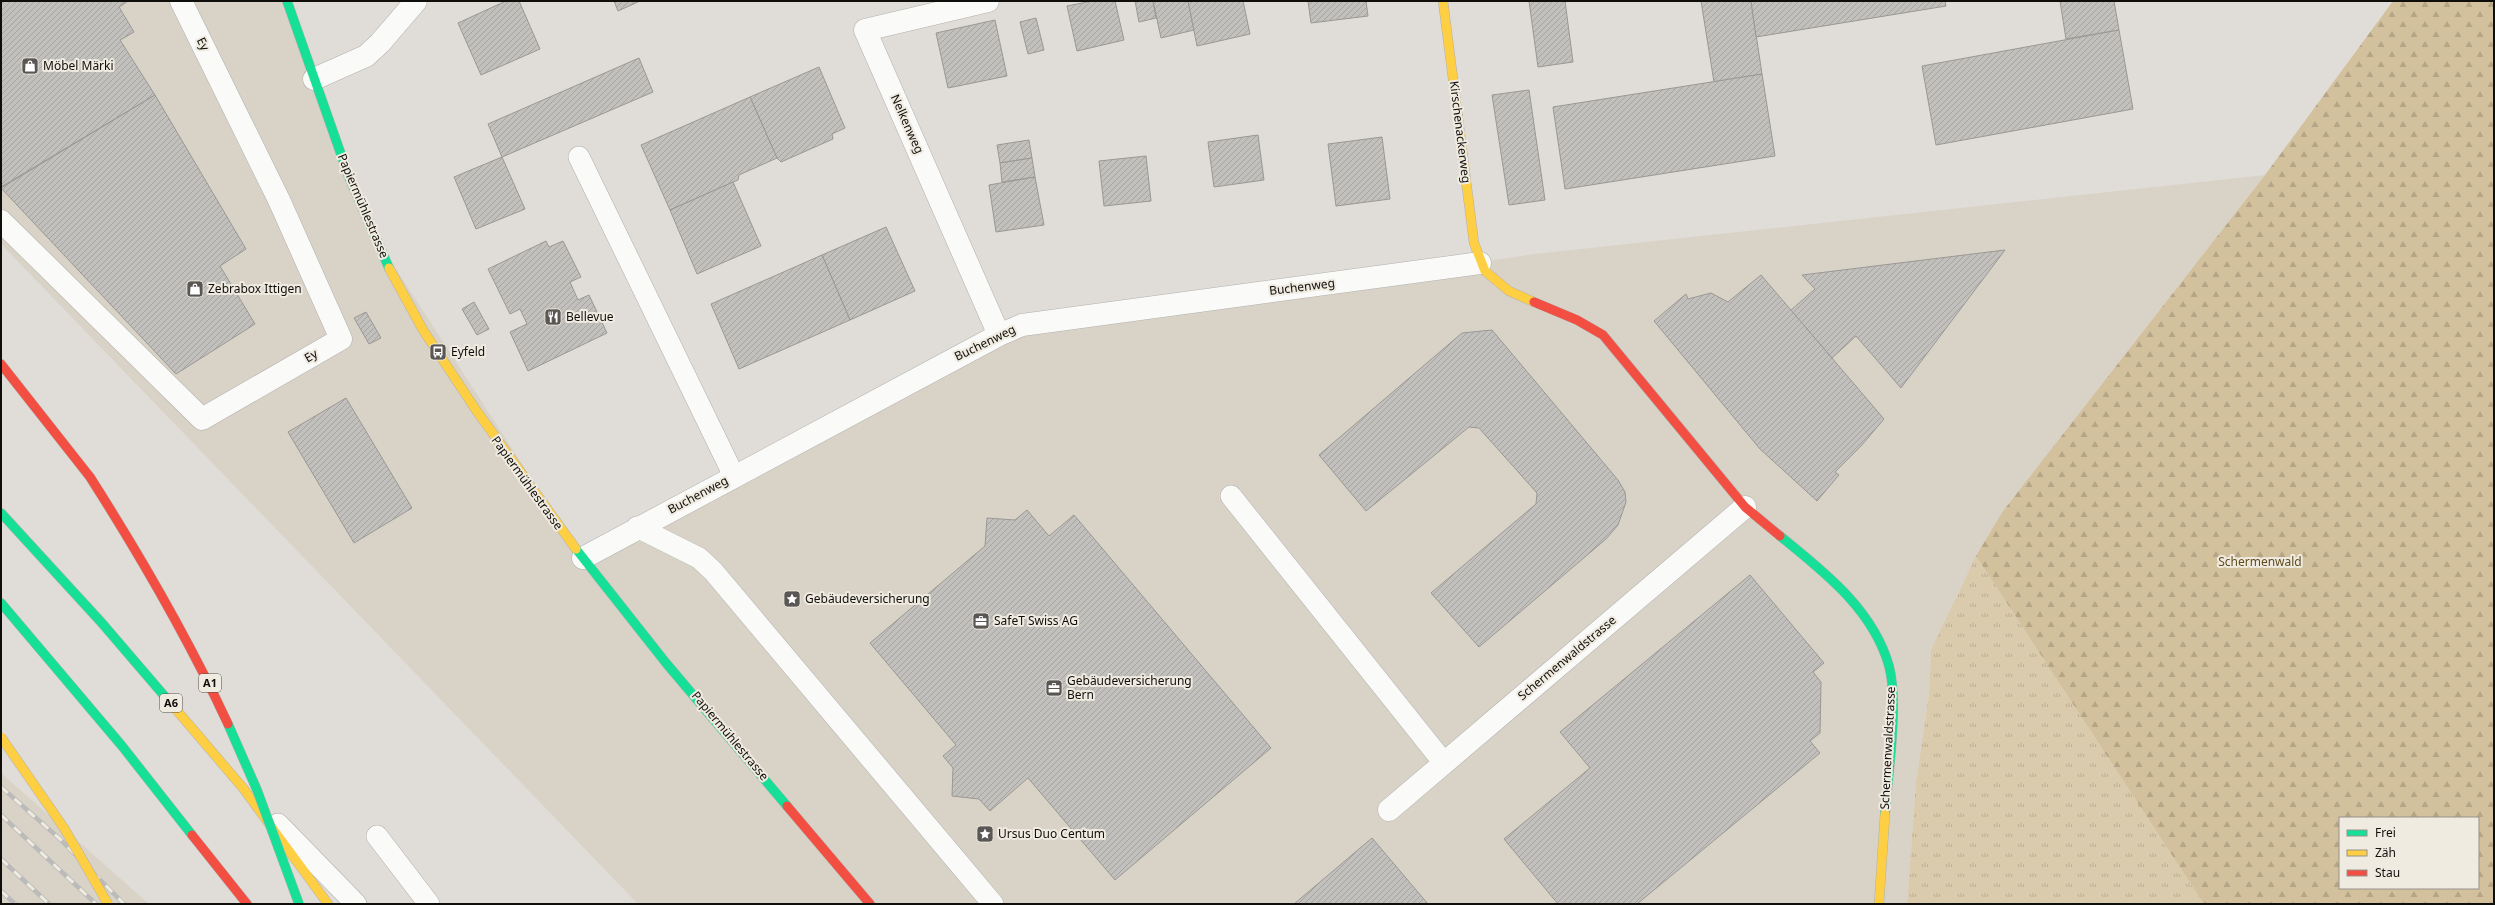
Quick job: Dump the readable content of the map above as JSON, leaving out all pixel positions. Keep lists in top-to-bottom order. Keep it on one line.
{"streets":{"main road":["Kirschenackerweg","Papiermühlestrasse","Schermenwaldstrasse","A1","A6"],"street":["Ey","Nelkenweg","Buchenweg"]},"crossings":[["Nelkenweg","Buchenweg"],["Kirschenackerweg","Buchenweg"],["Kirschenackerweg","Schermenwaldstrasse"],["Papiermühlestrasse","Buchenweg"],["Buchenweg","Schermenwaldstrasse"]],"parks":["Schermenwald"],"places":{"shop":["Möbel Märki","Zebrabox Ittigen"],"restaurant":["Bellevue"],"bus stop":["Eyfeld"],"place":["Gebäudeversicherung","Ursus Duo Centum"],"office":["SafeT Swiss AG","Gebäudeversicherung Bern"]},"legend":["Frei","Zäh","Stau"]}
